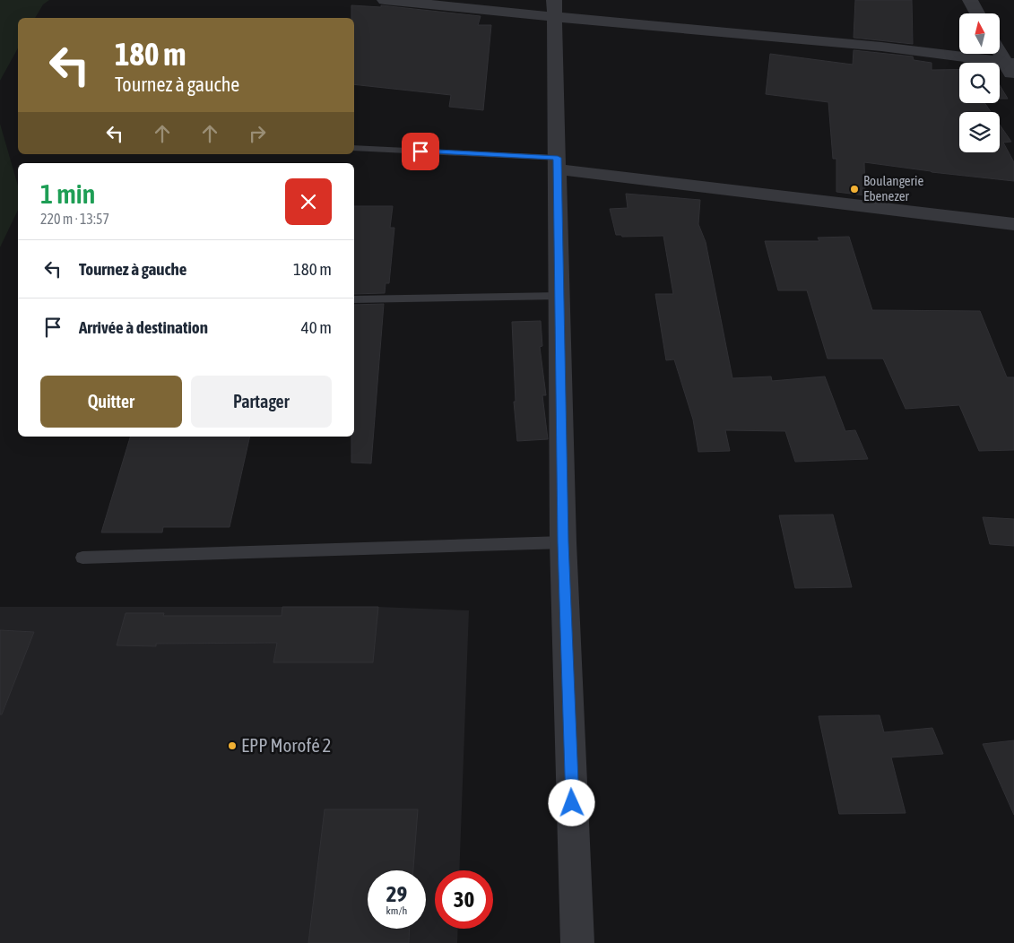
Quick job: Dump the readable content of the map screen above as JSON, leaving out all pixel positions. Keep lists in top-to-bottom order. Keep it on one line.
{"places":["Boulangerie Ebenezer","EPP Morofé 2"],"north":"top","page":{"turn":["180 m","Tournez à gauche"],"heading":["1 min","220 m · 13:57"],"list":[{"name":"Tournez à gauche","value":"180 m"},{"name":"Arrivée à destination","value":"40 m"}],"buttons":["Quitter","Partager"],"speed":"29 km/h","limit":"30"}}
